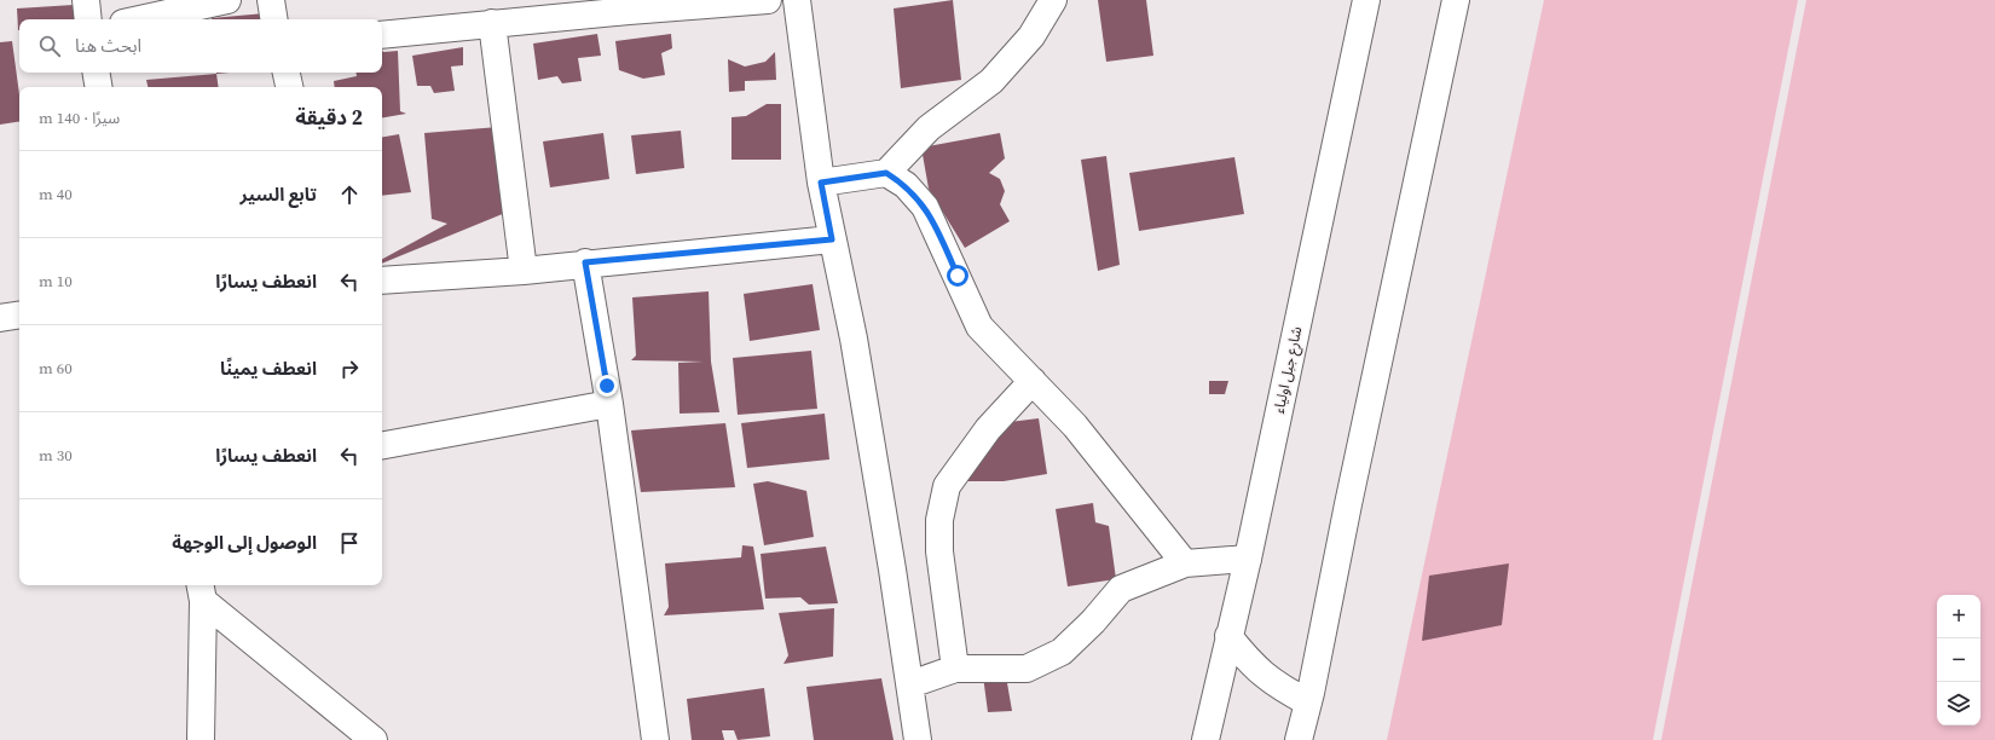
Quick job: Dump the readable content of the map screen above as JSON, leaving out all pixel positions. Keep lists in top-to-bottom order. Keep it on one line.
{"streets":{"main road":["شارع جبل اولياء"]},"page":{"search":"ابحث هنا","heading":["2 دقيقة","سيرًا · 140 m"],"list":[["تابع السير","40 m"],["انعطف يسارًا","10 m"],["انعطف يمينًا","60 m"],["انعطف يسارًا","30 m"],"الوصول إلى الوجهة"],"map_buttons":["+","−"]}}
